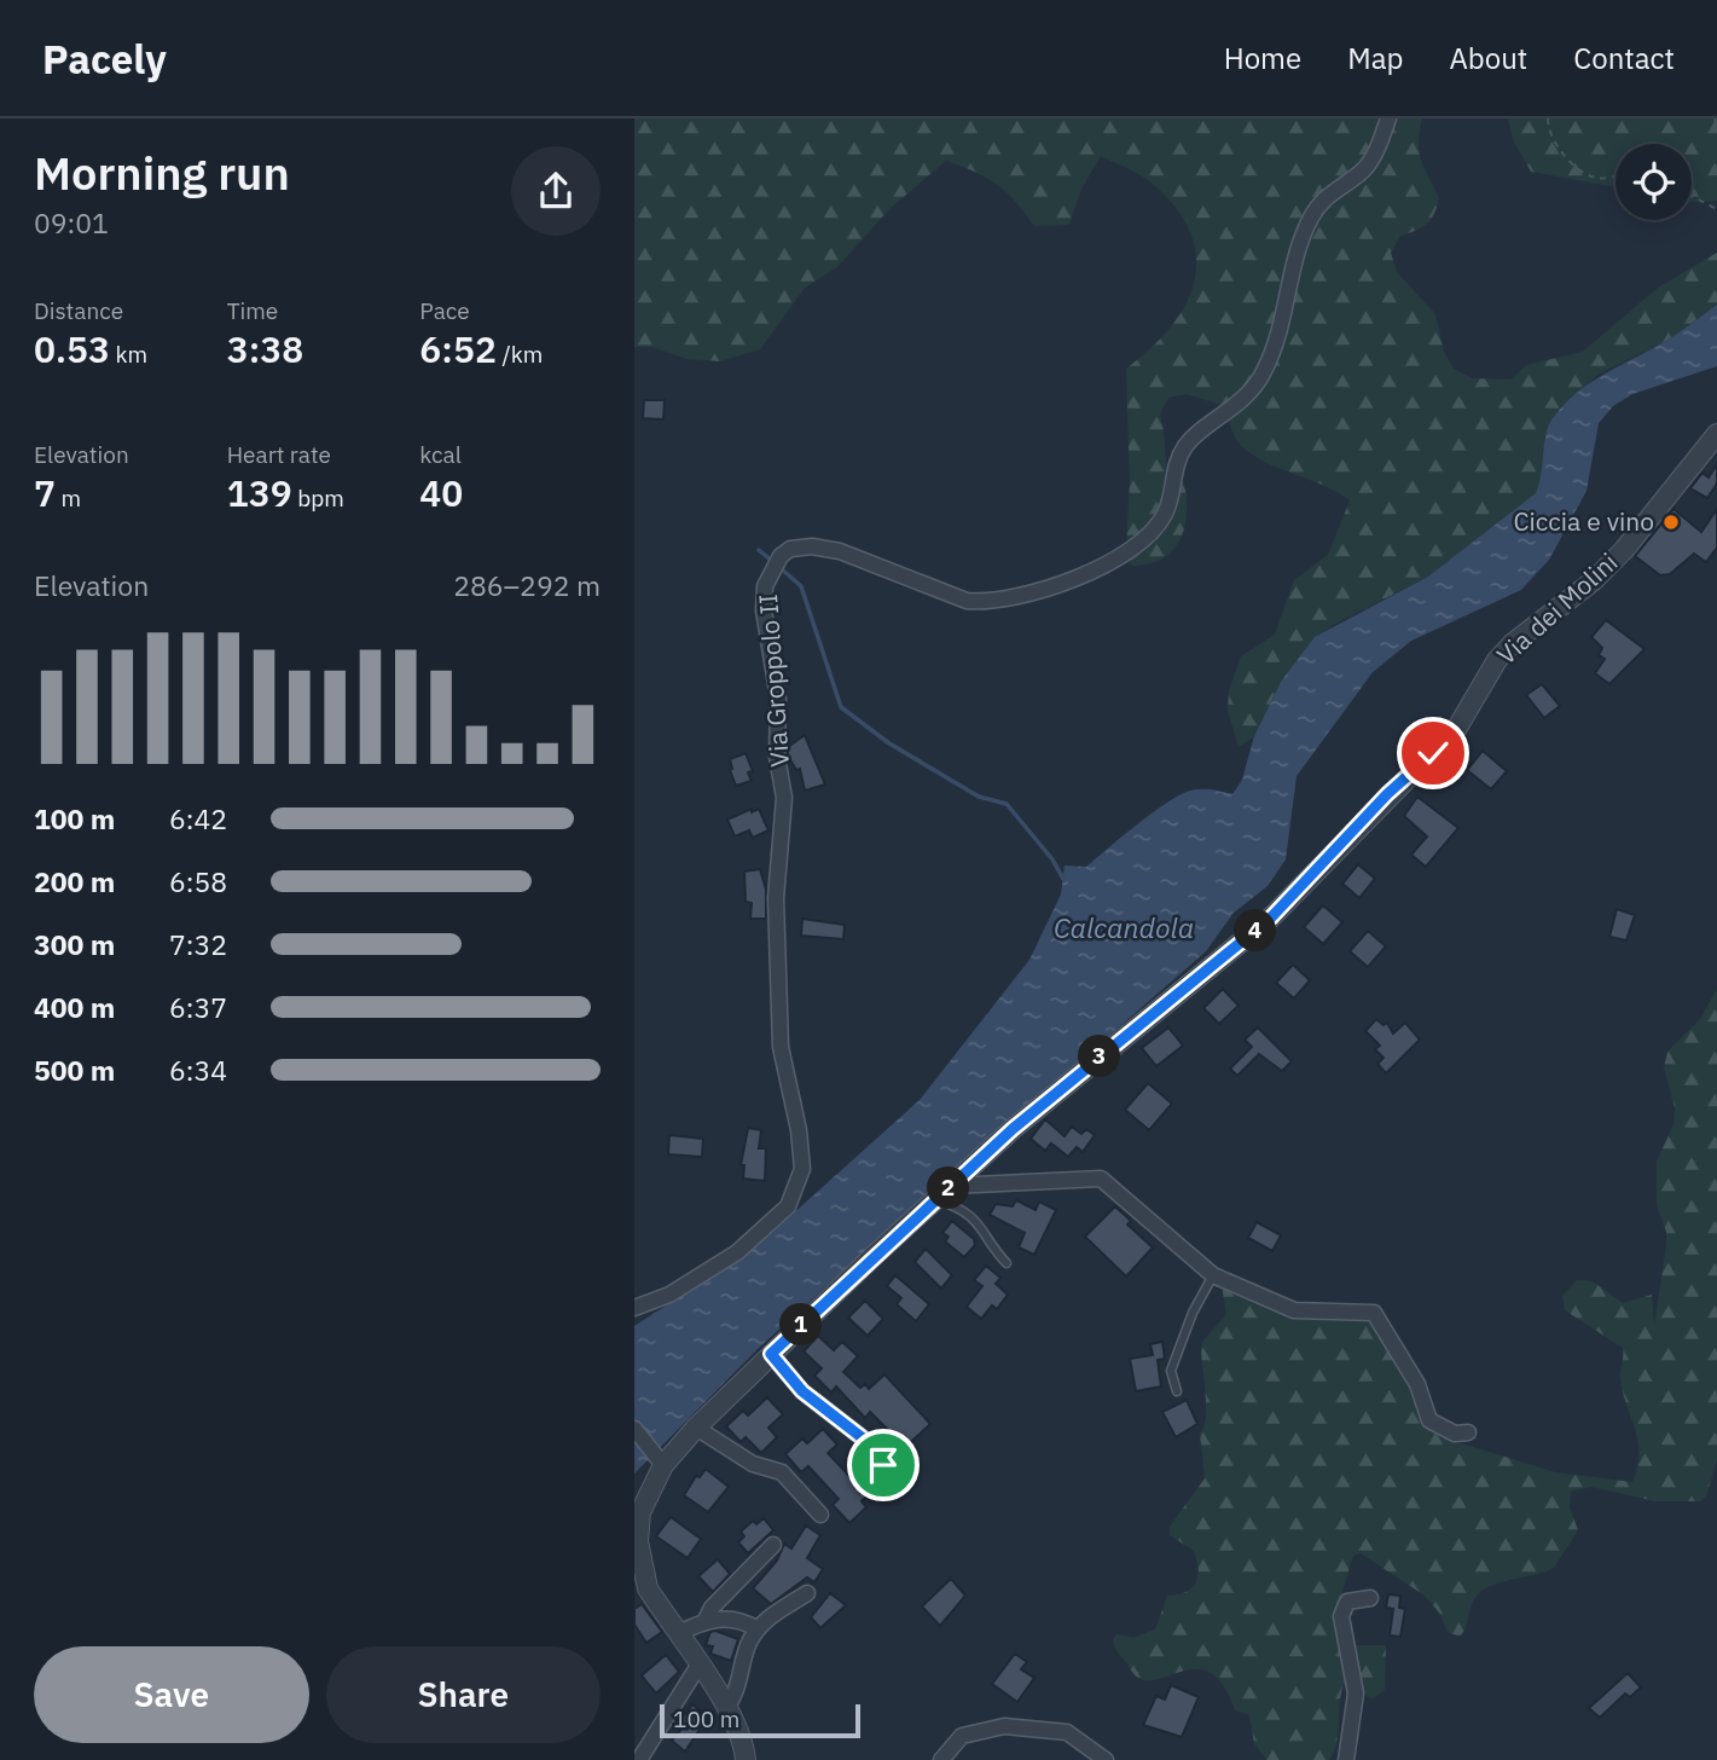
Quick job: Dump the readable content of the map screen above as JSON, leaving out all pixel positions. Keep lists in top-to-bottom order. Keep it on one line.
{"streets":{"street":["Via dei Molini","Via Groppolo II"]},"water":["Calcandola"],"places":["Ciccia e vino"],"scale_bar":"100 m","page":{"header":"Pacely","nav":["Home","Map","About","Contact"],"heading":["Morning run","09:01"],"stats":[["Distance","0.53 km"],["Time","3:38"],["Pace","6:52 /km"],["Elevation","7 m"],["Heart rate","139 bpm"],["kcal","40"]],"chart":["Elevation","286–292 m"],"list":[{"name":"100 m","note":"6:42"},{"name":"200 m","note":"6:58"},{"name":"300 m","note":"7:32"},{"name":"400 m","note":"6:37"},{"name":"500 m","note":"6:34"}],"pins":["4","3","2","1"],"buttons":["Save","Share"],"scale":"100 m"}}
